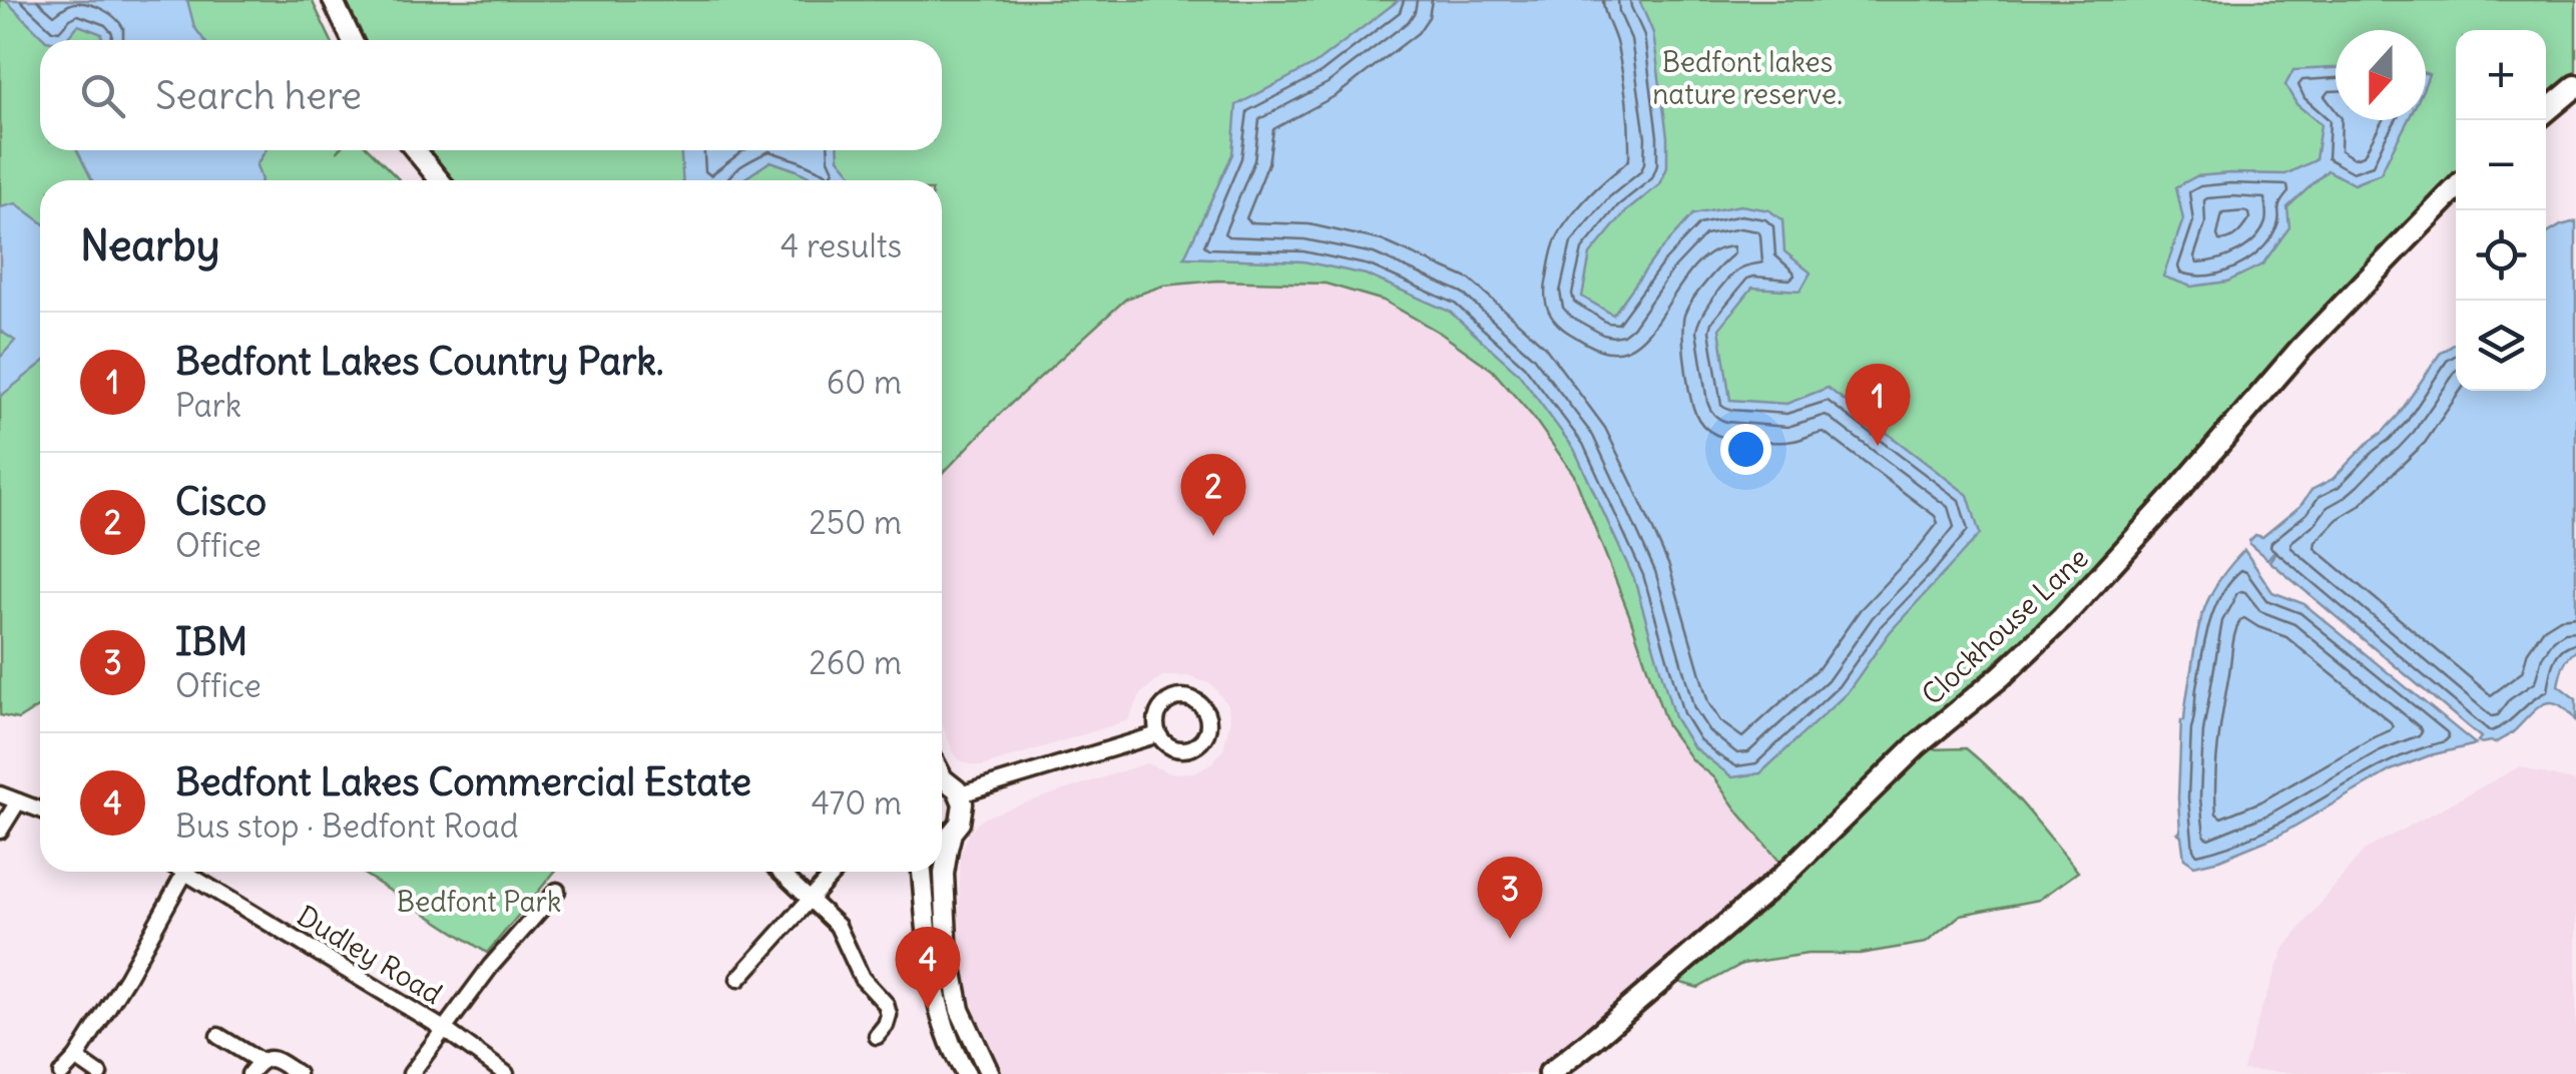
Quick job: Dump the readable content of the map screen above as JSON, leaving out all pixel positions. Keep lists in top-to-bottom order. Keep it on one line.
{"streets":{"main road":["Clockhouse Lane"],"street":["Dudley Road"]},"parks":["Bedfont lakes nature reserve.","Bedfont Park"],"north":"bottom","page":{"map_buttons":["+","−"],"search":"Search here","heading":["Nearby","4 results"],"list":[{"mark":"1","name":"Bedfont Lakes Country Park.","note":"Park","value":"60 m"},{"mark":"2","name":"Cisco","note":"Office","value":"250 m"},{"mark":"3","name":"IBM","note":"Office","value":"260 m"},{"mark":"4","name":"Bedfont Lakes Commercial Estate","note":"Bus stop · Bedfont Road","value":"470 m"}],"pins":["1","2","3","4"]}}
